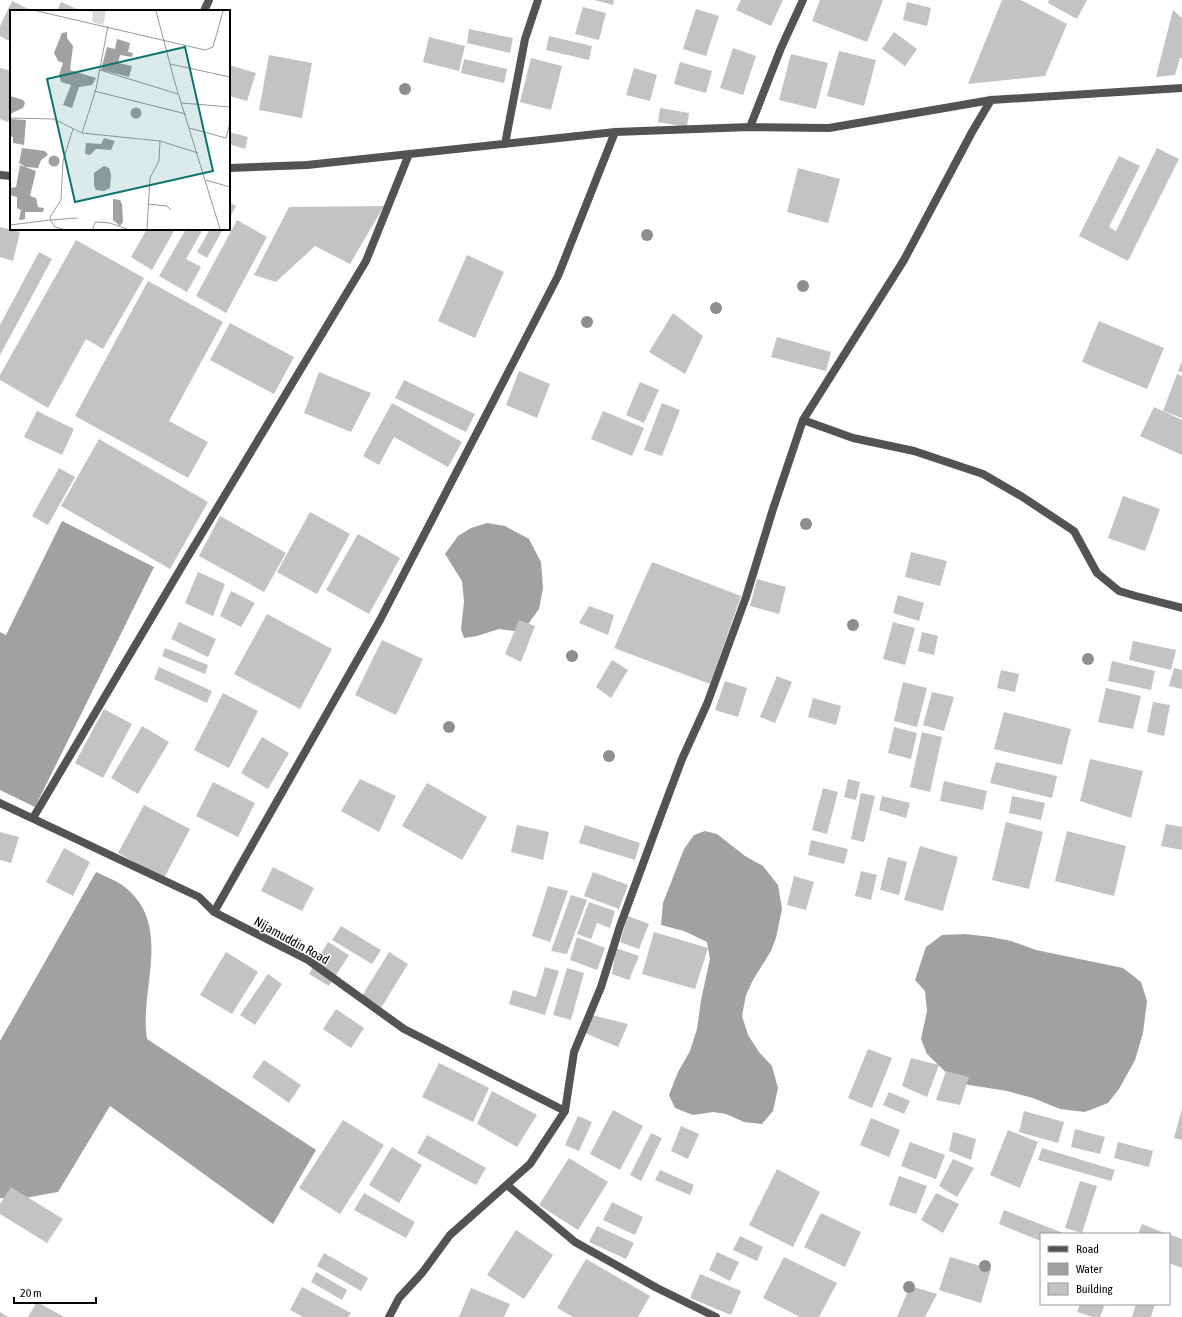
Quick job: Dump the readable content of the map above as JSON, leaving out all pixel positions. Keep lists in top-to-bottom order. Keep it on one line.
{"streets":{"street":["Nijamuddin Road"]},"legend":["Road","Water","Building"],"scale_bar":"20 m"}
